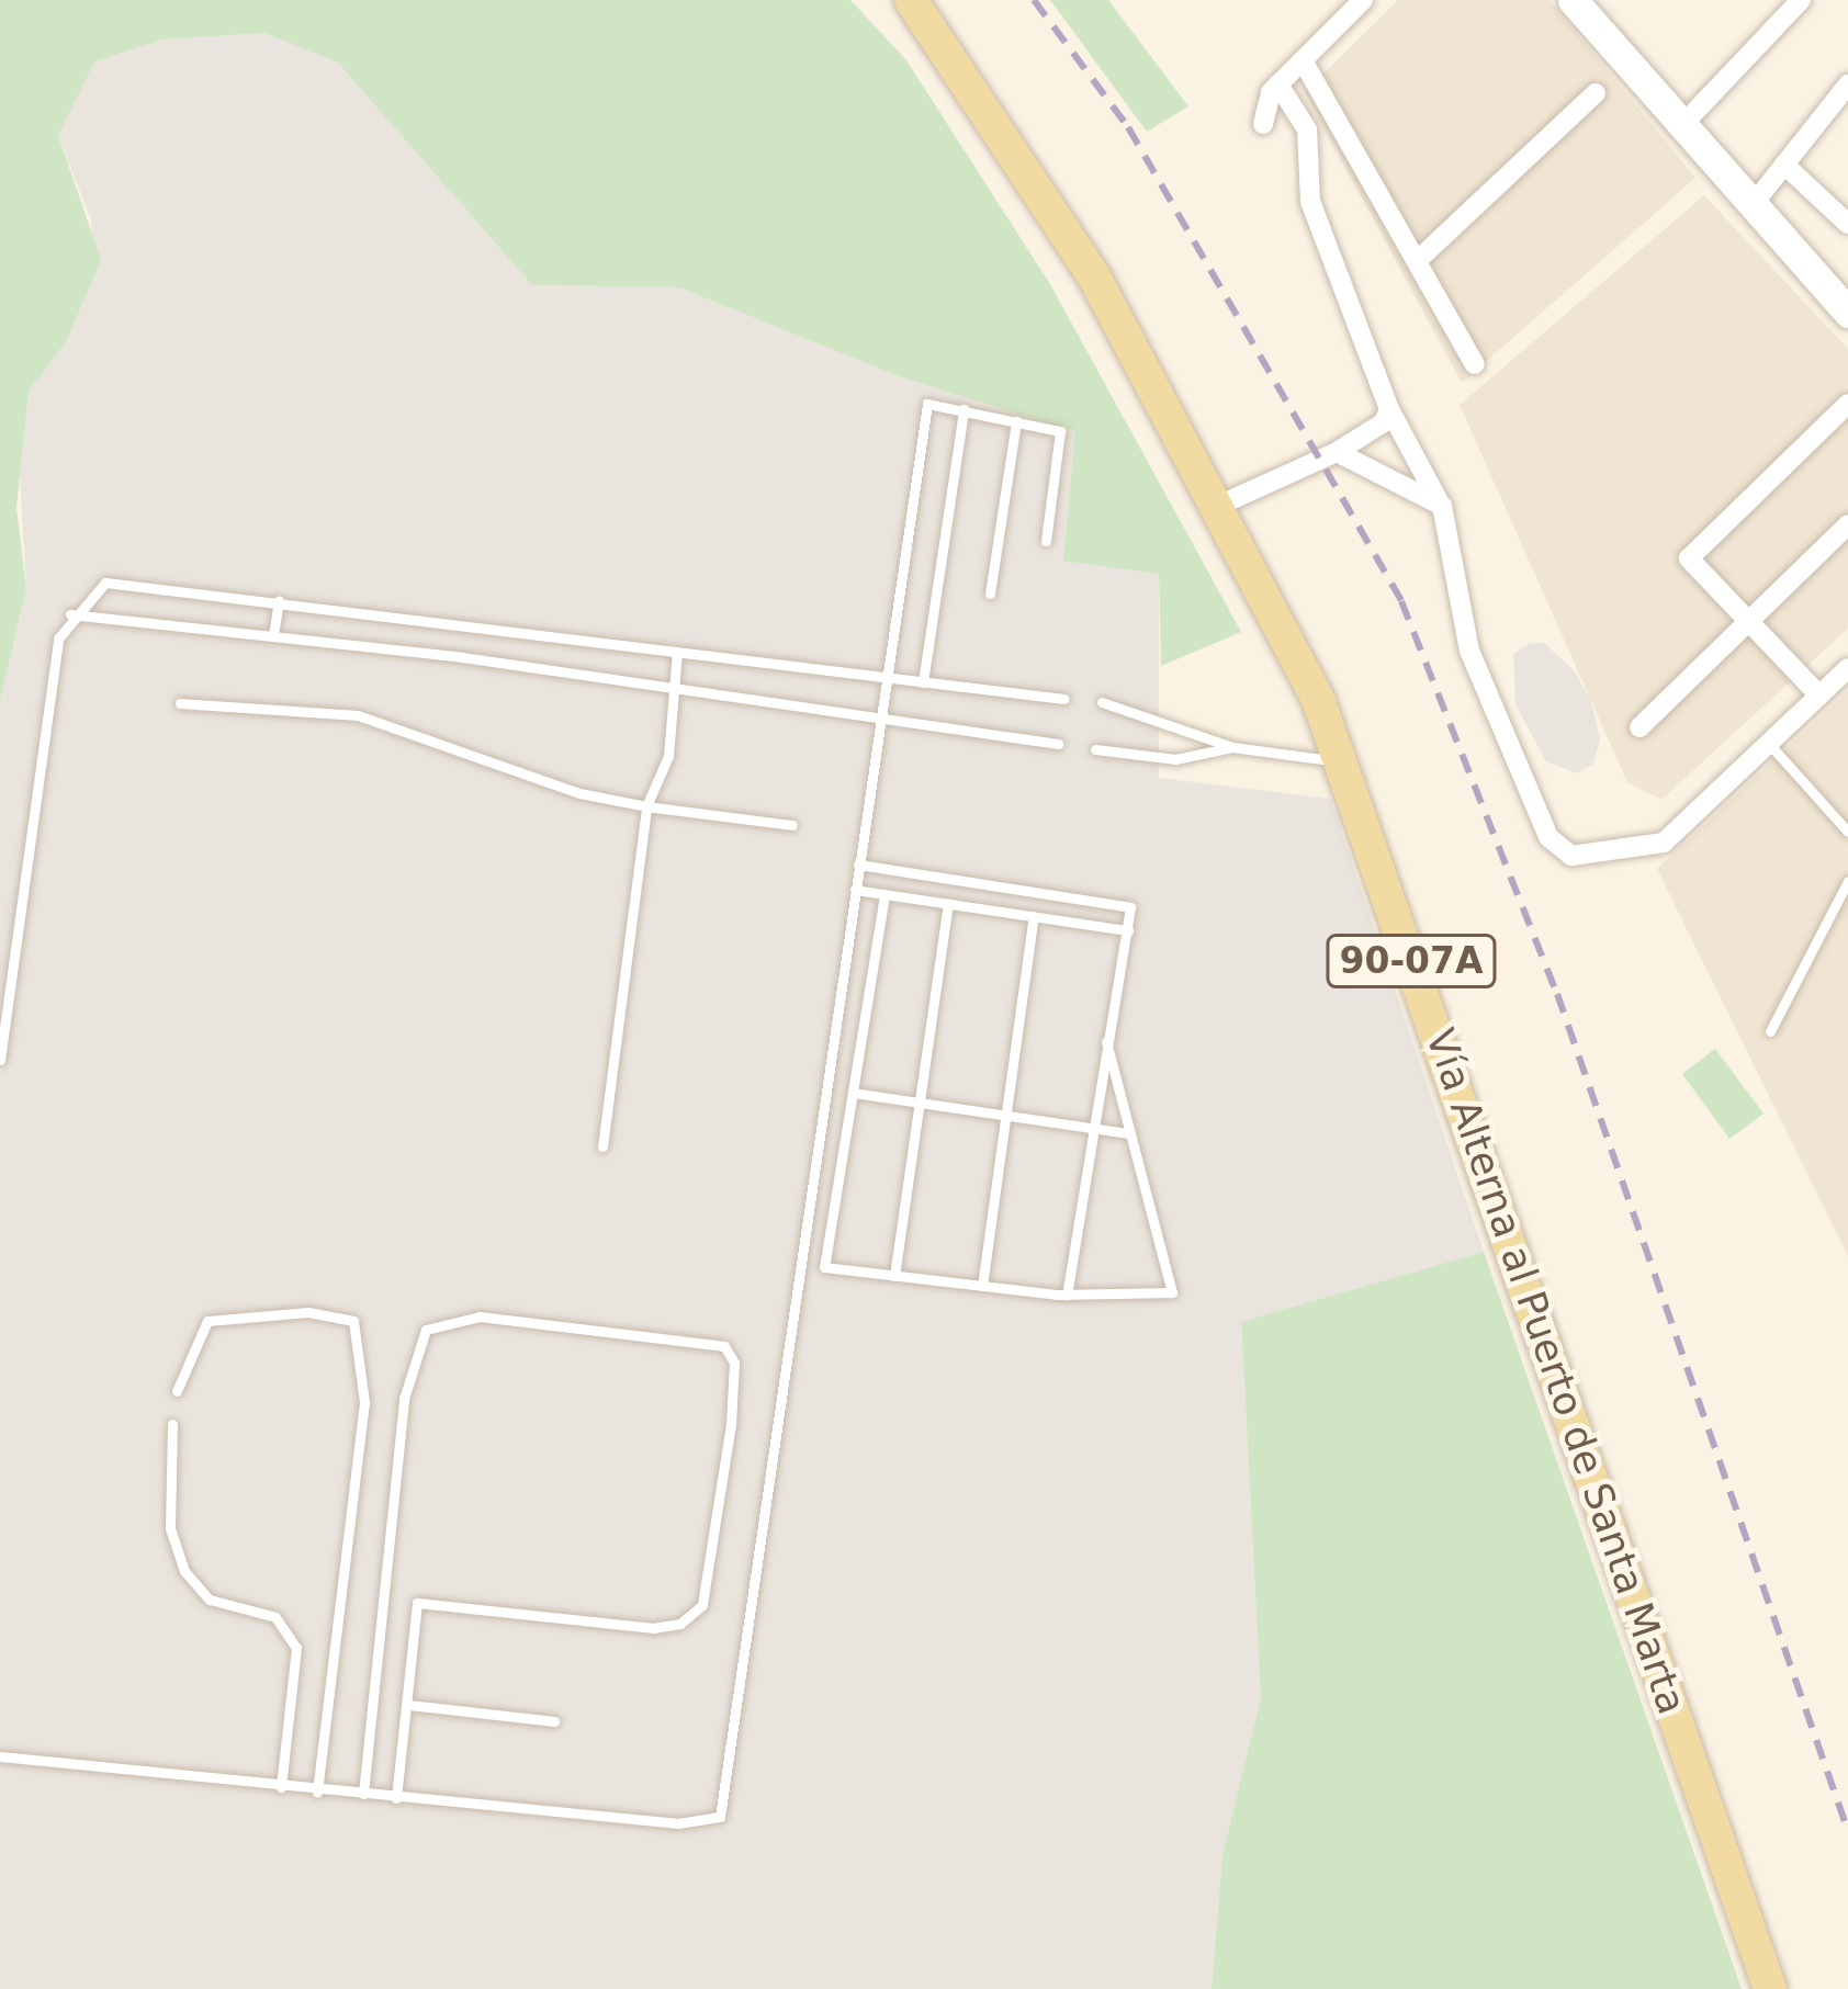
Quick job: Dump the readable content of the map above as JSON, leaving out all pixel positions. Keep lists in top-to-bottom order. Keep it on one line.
{"streets":{"main road":["90-07A","Vía Alterna al Puerto de Santa Marta"]}}
